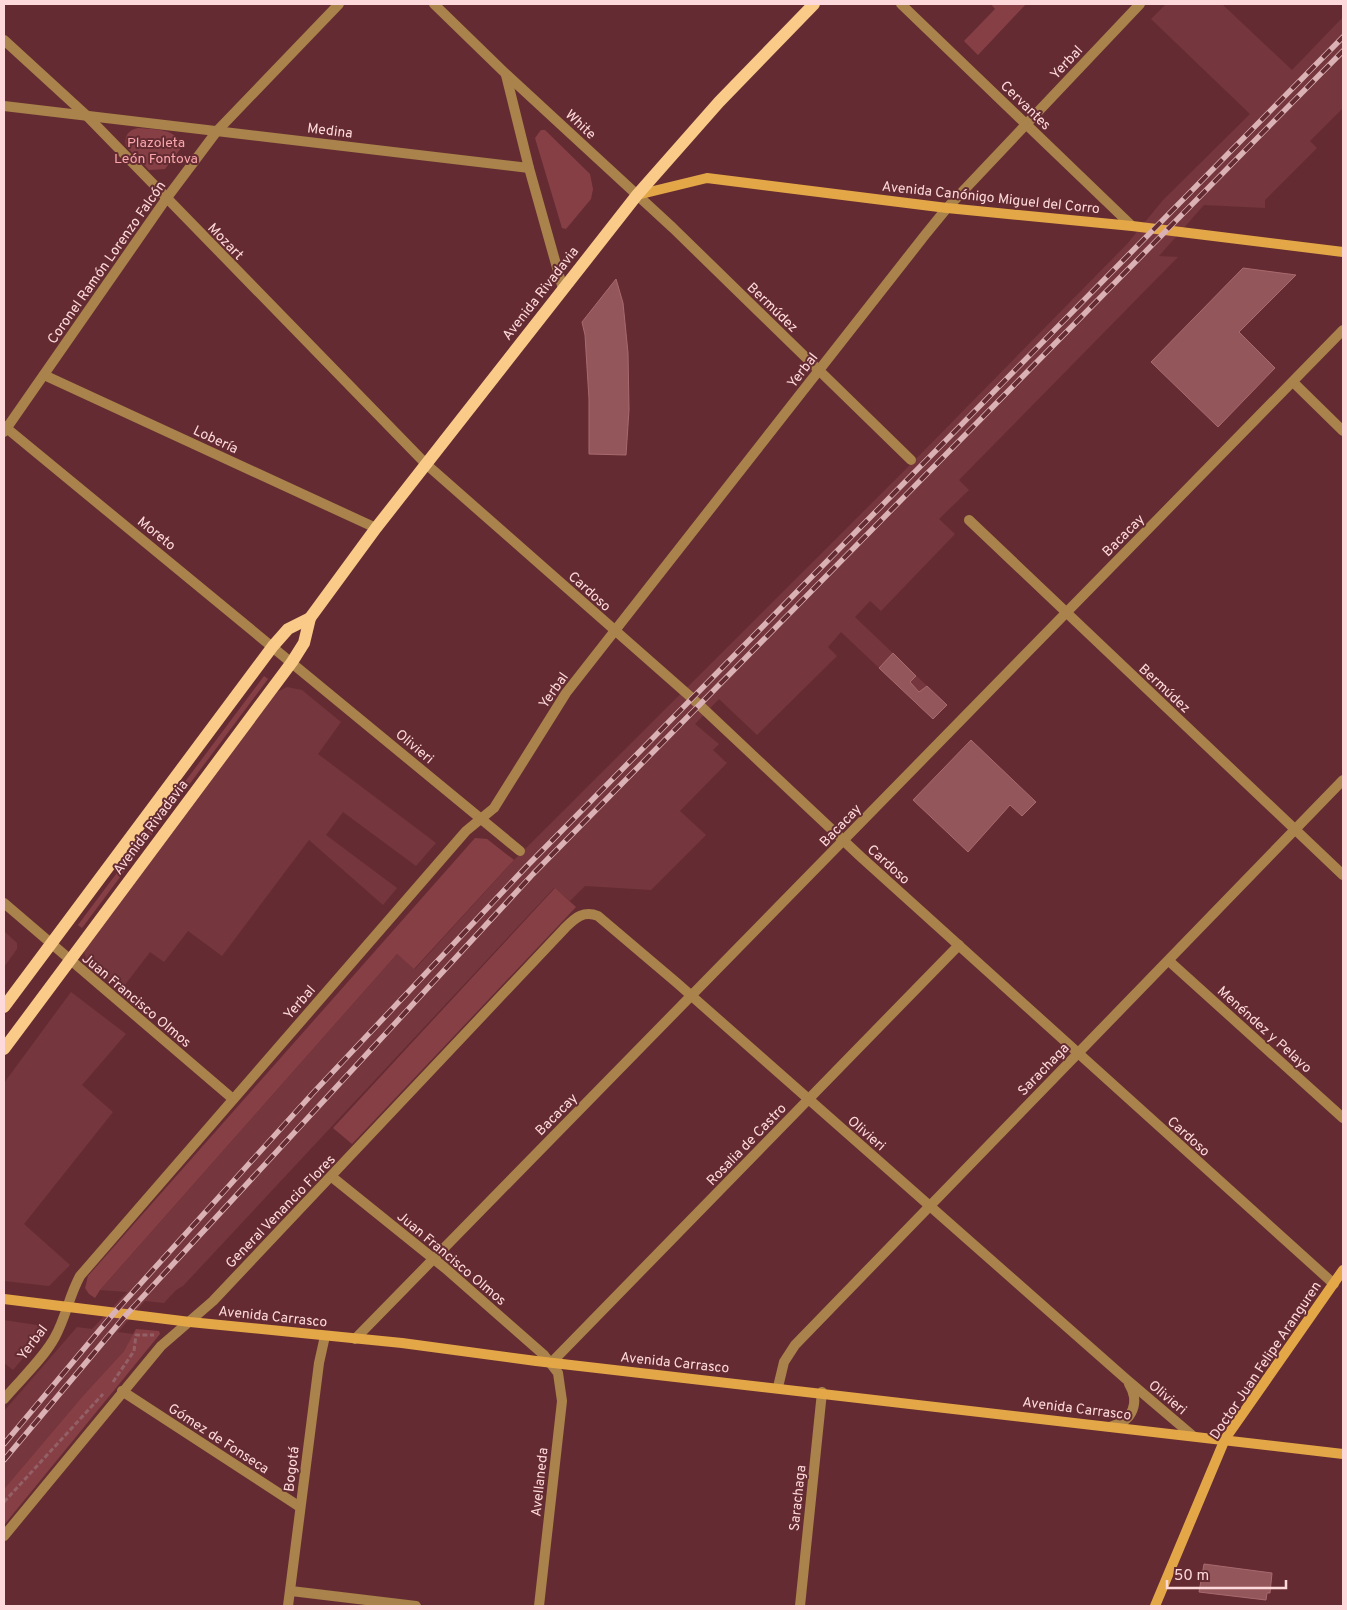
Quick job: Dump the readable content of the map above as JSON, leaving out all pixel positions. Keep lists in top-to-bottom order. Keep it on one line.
{"streets":{"main road":["Avenida Canónigo Miguel del Corro","Avenida Rivadavia","Avenida Carrasco","Doctor Juan Felipe Aranguren"],"street":["Yerbal","Cervantes","White","Medina","Mozart","Coronel Ramón Lorenzo Falcón","Bermúdez","Lobería","Moreto","Bacacay","Cardoso","Olivieri","Juan Francisco Olmos","Menéndez y Pelayo","Sarachaga","Rosalia de Castro","General Venancio Flores","Gómez de Fonseca","Bogotá","Avellaneda"]},"crossings":[["Yerbal","Cervantes"],["Yerbal","Avenida Canónigo Miguel del Corro"],["Yerbal","Bermúdez"],["Yerbal","Cardoso"],["Yerbal","Olivieri"],["Yerbal","Juan Francisco Olmos"],["Yerbal","Avenida Carrasco"],["Cervantes","Avenida Canónigo Miguel del Corro"],["White","Avenida Canónigo Miguel del Corro"],["White","Avenida Rivadavia"],["White","Bermúdez"],["Medina","Mozart"],["Medina","Coronel Ramón Lorenzo Falcón"],["Avenida Canónigo Miguel del Corro","Avenida Rivadavia"],["Avenida Canónigo Miguel del Corro","Bermúdez"],["Mozart","Coronel Ramón Lorenzo Falcón"],["Mozart","Avenida Rivadavia"],["Mozart","Cardoso"],["Coronel Ramón Lorenzo Falcón","Lobería"],["Coronel Ramón Lorenzo Falcón","Moreto"],["Avenida Rivadavia","Bermúdez"],["Avenida Rivadavia","Lobería"],["Avenida Rivadavia","Moreto"],["Avenida Rivadavia","Cardoso"],["Avenida Rivadavia","Olivieri"],["Avenida Rivadavia","Juan Francisco Olmos"],["Bermúdez","Bacacay"],["Bermúdez","Sarachaga"],["Moreto","Olivieri"],["Bacacay","Cardoso"],["Bacacay","Olivieri"],["Bacacay","Juan Francisco Olmos"],["Bacacay","Avenida Carrasco"],["Cardoso","Sarachaga"],["Cardoso","Rosalia de Castro"],["Cardoso","Doctor Juan Felipe Aranguren"],["Olivieri","Sarachaga"],["Olivieri","Rosalia de Castro"],["Olivieri","General Venancio Flores"],["Olivieri","Avenida Carrasco"],["Juan Francisco Olmos","Rosalia de Castro"],["Juan Francisco Olmos","General Venancio Flores"],["Juan Francisco Olmos","Avenida Carrasco"],["Juan Francisco Olmos","Avellaneda"],["Menéndez y Pelayo","Sarachaga"],["Sarachaga","Avenida Carrasco"],["Rosalia de Castro","Avenida Carrasco"],["Rosalia de Castro","Avellaneda"],["General Venancio Flores","Avenida Carrasco"],["General Venancio Flores","Gómez de Fonseca"],["Avenida Carrasco","Doctor Juan Felipe Aranguren"],["Avenida Carrasco","Bogotá"],["Avenida Carrasco","Avellaneda"],["Gómez de Fonseca","Bogotá"]],"parks":["Plazoleta León Fontova"],"scale_bar":"50 m"}
